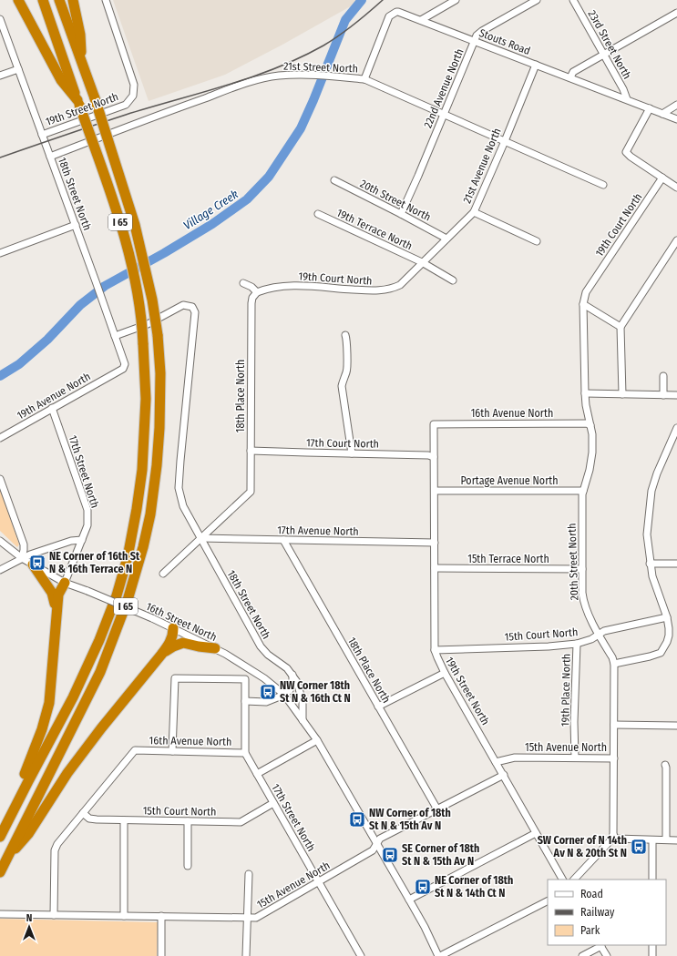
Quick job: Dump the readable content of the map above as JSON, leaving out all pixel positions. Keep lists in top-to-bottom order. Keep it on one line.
{"streets":{"highway":["I 65"],"street":["Stouts Road","23rd Street North","21st Street North","22nd Avenue North","19th Street North","21st Avenue North","18th Street North","20th Street North","19th Court North","19th Terrace North","19th Avenue North","18th Place North","16th Avenue North","17th Court North","17th Street North","Portage Avenue North","17th Avenue North","15th Terrace North","16th Street North","15th Court North","19th Place North","15th Avenue North"]},"crossings":[["Stouts Road","23rd Street North"],["Stouts Road","21st Street North"],["Stouts Road","22nd Avenue North"],["Stouts Road","21st Avenue North"],["21st Street North","22nd Avenue North"],["21st Street North","21st Avenue North"],["21st Street North","18th Street North"],["22nd Avenue North","20th Street North"],["19th Street North","18th Street North"],["19th Street North","16th Avenue North"],["19th Street North","17th Court North"],["19th Street North","Portage Avenue North"],["19th Street North","17th Avenue North"],["19th Street North","15th Terrace North"],["19th Street North","15th Court North"],["19th Street North","15th Avenue North"],["21st Avenue North","20th Street North"],["21st Avenue North","19th Court North"],["21st Avenue North","19th Terrace North"],["18th Street North","19th Avenue North"],["18th Street North","18th Place North"],["18th Street North","17th Avenue North"],["18th Street North","16th Street North"],["20th Street North","19th Court North"],["20th Street North","16th Avenue North"],["20th Street North","Portage Avenue North"],["20th Street North","15th Terrace North"],["20th Street North","15th Court North"],["20th Street North","15th Avenue North"],["19th Court North","18th Place North"],["19th Avenue North","17th Street North"],["18th Place North","17th Court North"],["18th Place North","17th Avenue North"],["18th Place North","15th Avenue North"],["16th Avenue North","17th Street North"],["16th Avenue North","15th Court North"],["17th Street North","16th Street North"],["17th Street North","15th Court North"],["17th Street North","15th Avenue North"],["15th Court North","19th Place North"],["19th Place North","15th Avenue North"]],"water":["Village Creek"],"places":{"bus stop":["NE Corner of 16th St N & 16th Terrace N","NW Corner 18th St N & 16th Ct N","NW Corner of 18th St N & 15th Av N","SW Corner of N 14th Av N & 20th St N","SE Corner of 18th St N & 15th Av N","NE Corner of 18th St N & 14th Ct N"]},"legend":["Road","Railway","Park"],"north":"top"}
